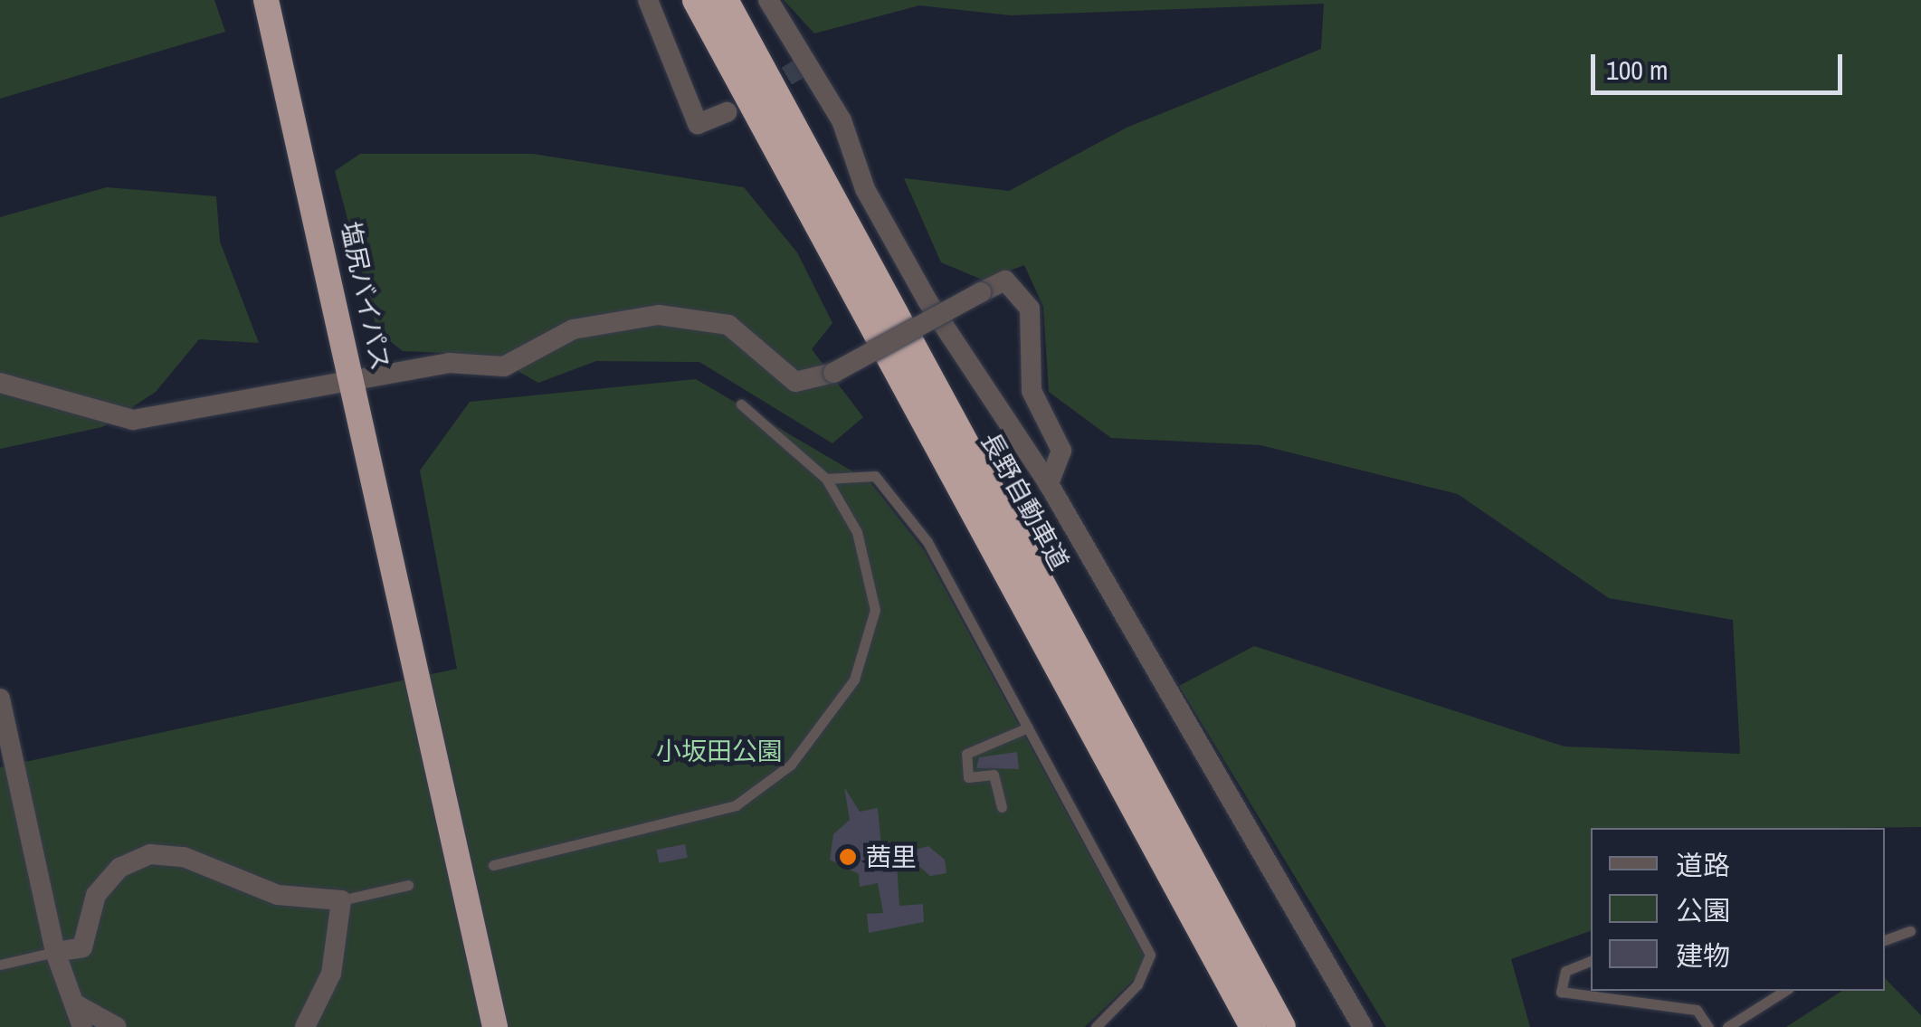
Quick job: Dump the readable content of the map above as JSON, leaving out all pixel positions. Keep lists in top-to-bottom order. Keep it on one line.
{"streets":{"highway":["塩尻バイパス","長野自動車道"]},"parks":["小坂田公園"],"places":["茜里"],"legend":["道路","公園","建物"],"scale_bar":"100 m"}
